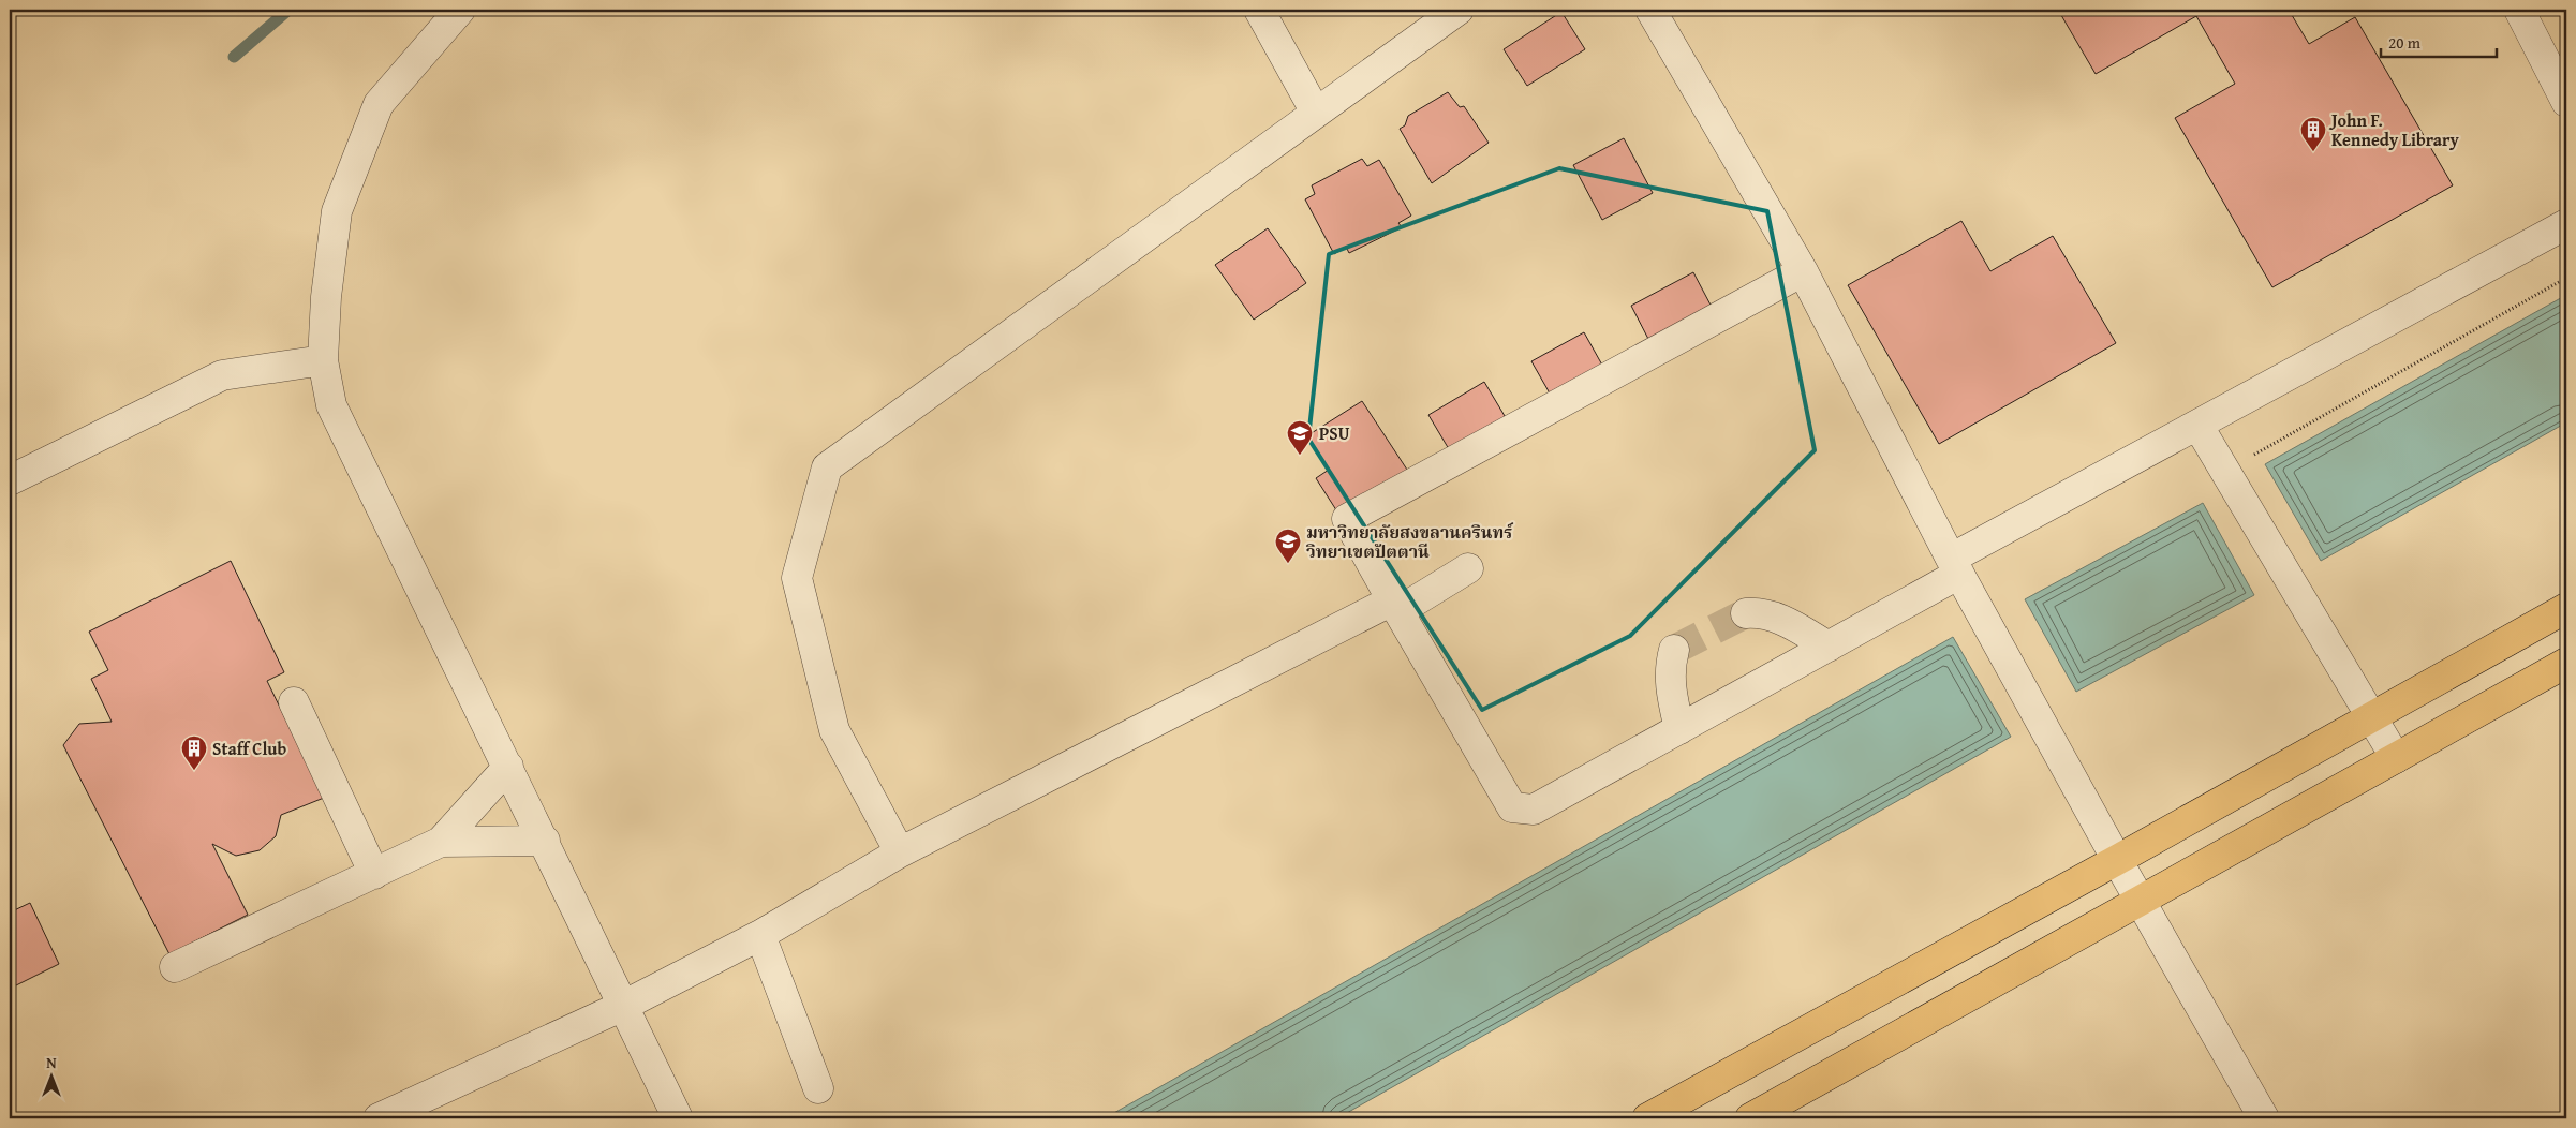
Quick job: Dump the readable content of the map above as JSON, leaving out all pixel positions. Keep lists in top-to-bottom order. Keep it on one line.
{"places":{"building":["John F. Kennedy Library","Staff Club"],"school or university":["PSU","มหาวิทยาลัยสงขลานครินทร์ วิทยาเขตปัตตานี"]},"scale_bar":"20 m","north":"top"}
